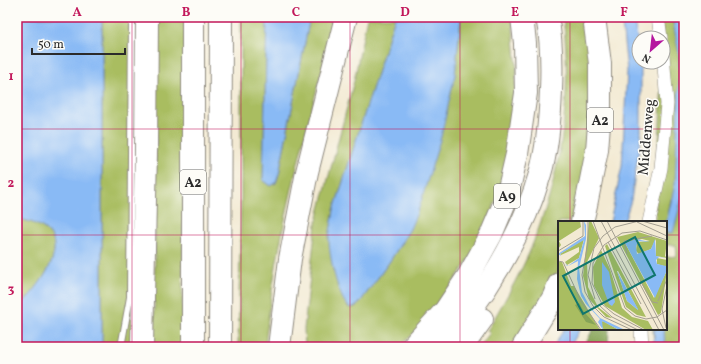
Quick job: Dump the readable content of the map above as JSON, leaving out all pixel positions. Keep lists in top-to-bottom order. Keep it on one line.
{"streets":{"highway":["A2","A9"],"street":["Middenweg"]},"scale_bar":"50 m","north":"bottom left","grid":{"columns":["A","B","C","D","E","F"],"rows":["1","2","3"]}}
